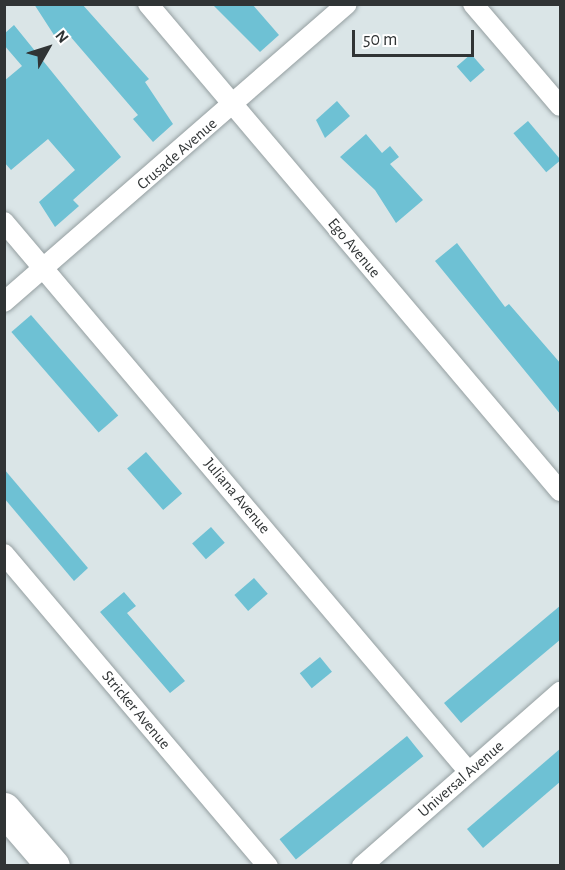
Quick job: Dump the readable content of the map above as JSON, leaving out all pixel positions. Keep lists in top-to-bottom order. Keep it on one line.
{"streets":{"street":["Crusade Avenue","Ego Avenue","Juliana Avenue","Stricker Avenue","Universal Avenue"]},"crossings":[["Crusade Avenue","Ego Avenue"],["Crusade Avenue","Juliana Avenue"],["Juliana Avenue","Universal Avenue"]],"scale_bar":"50 m","north":"top right"}
